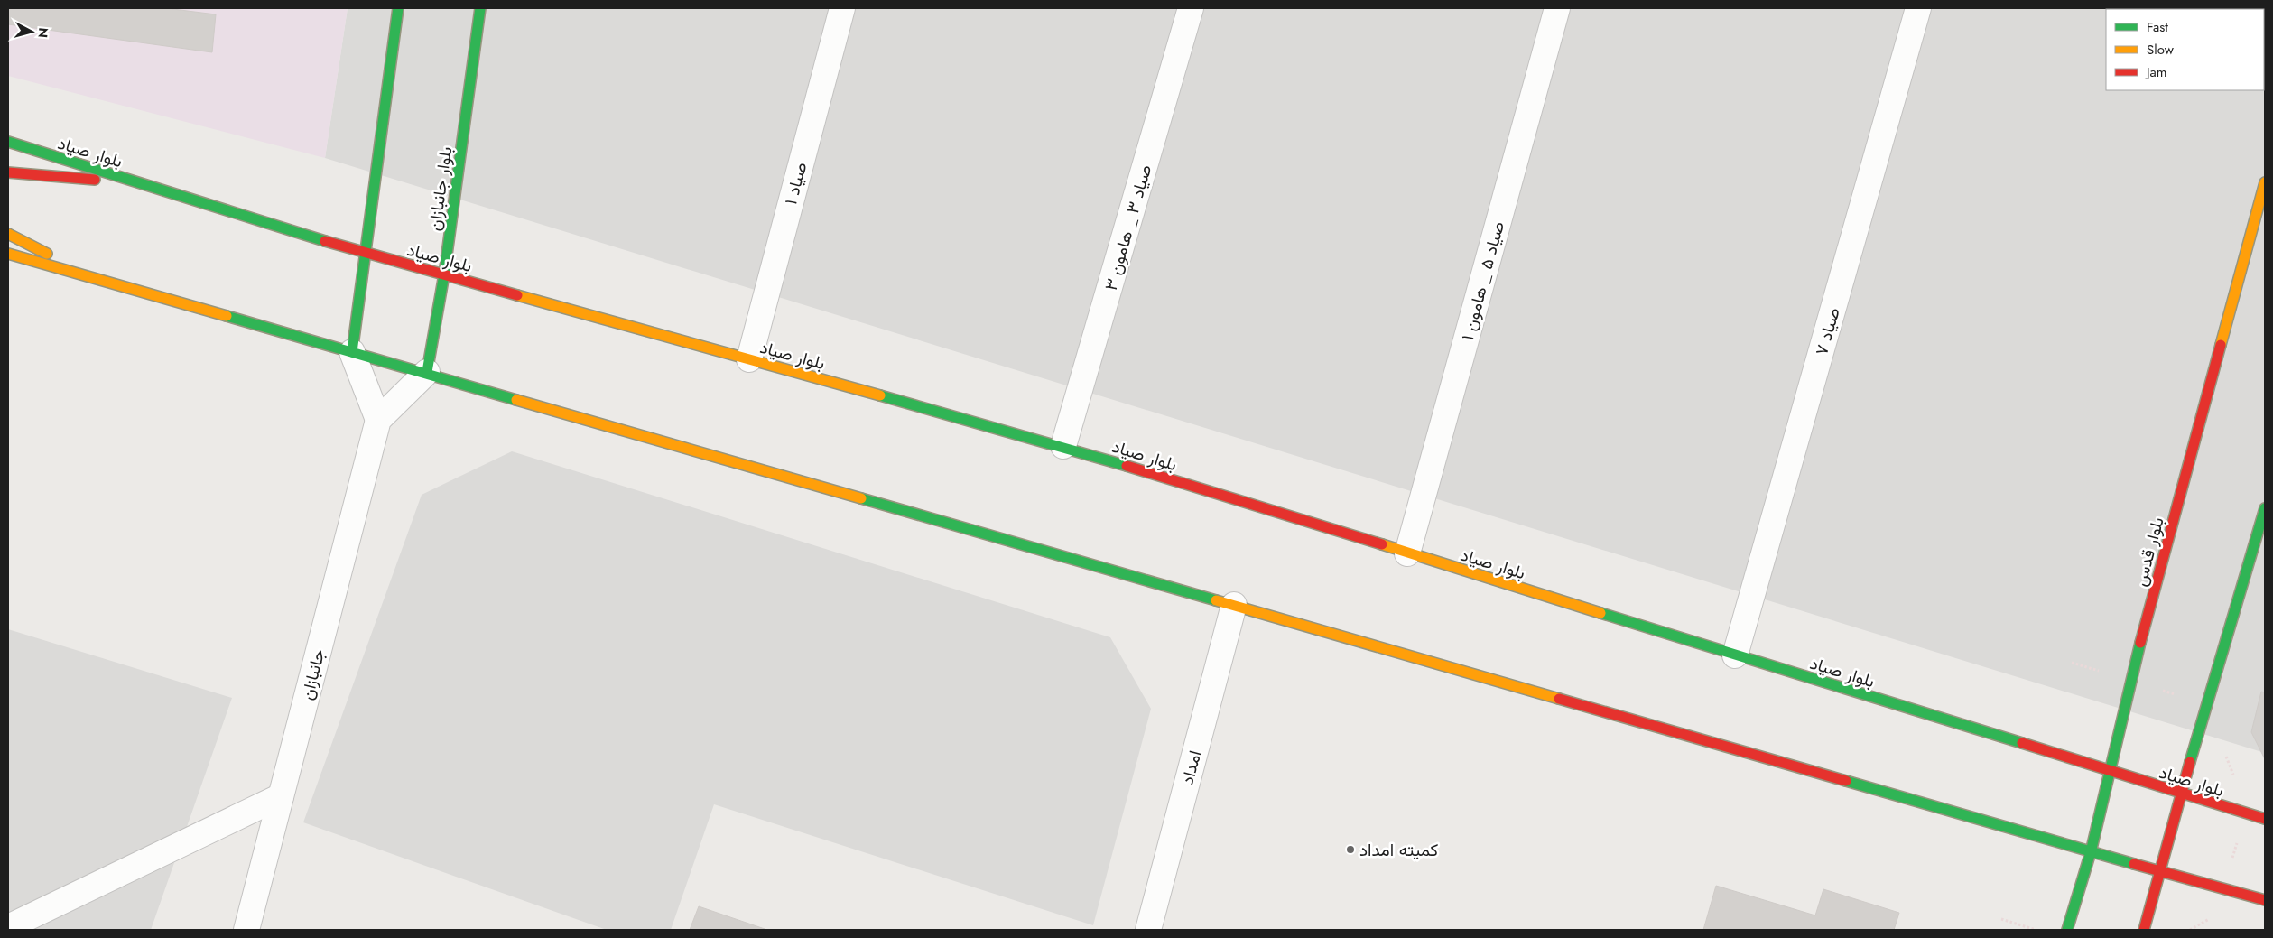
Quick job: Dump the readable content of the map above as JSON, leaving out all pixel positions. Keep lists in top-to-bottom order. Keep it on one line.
{"streets":{"main road":["بلوار صیاد","بلوار جانبازان","بلوار قدس"],"street":["صیاد ۱","صیاد ۳ _ هامون ۳","صیاد ۵ _ هامون ۱","صیاد ۷","جانبازان","امداد"]},"crossings":[["بلوار صیاد","صیاد ۱"],["بلوار صیاد","بلوار جانبازان"],["بلوار صیاد","صیاد ۳ _ هامون ۳"],["بلوار صیاد","صیاد ۵ _ هامون ۱"],["بلوار صیاد","صیاد ۷"],["بلوار صیاد","بلوار قدس"]],"places":["کمیته امداد"],"legend":["Fast","Slow","Jam"],"north":"right"}
